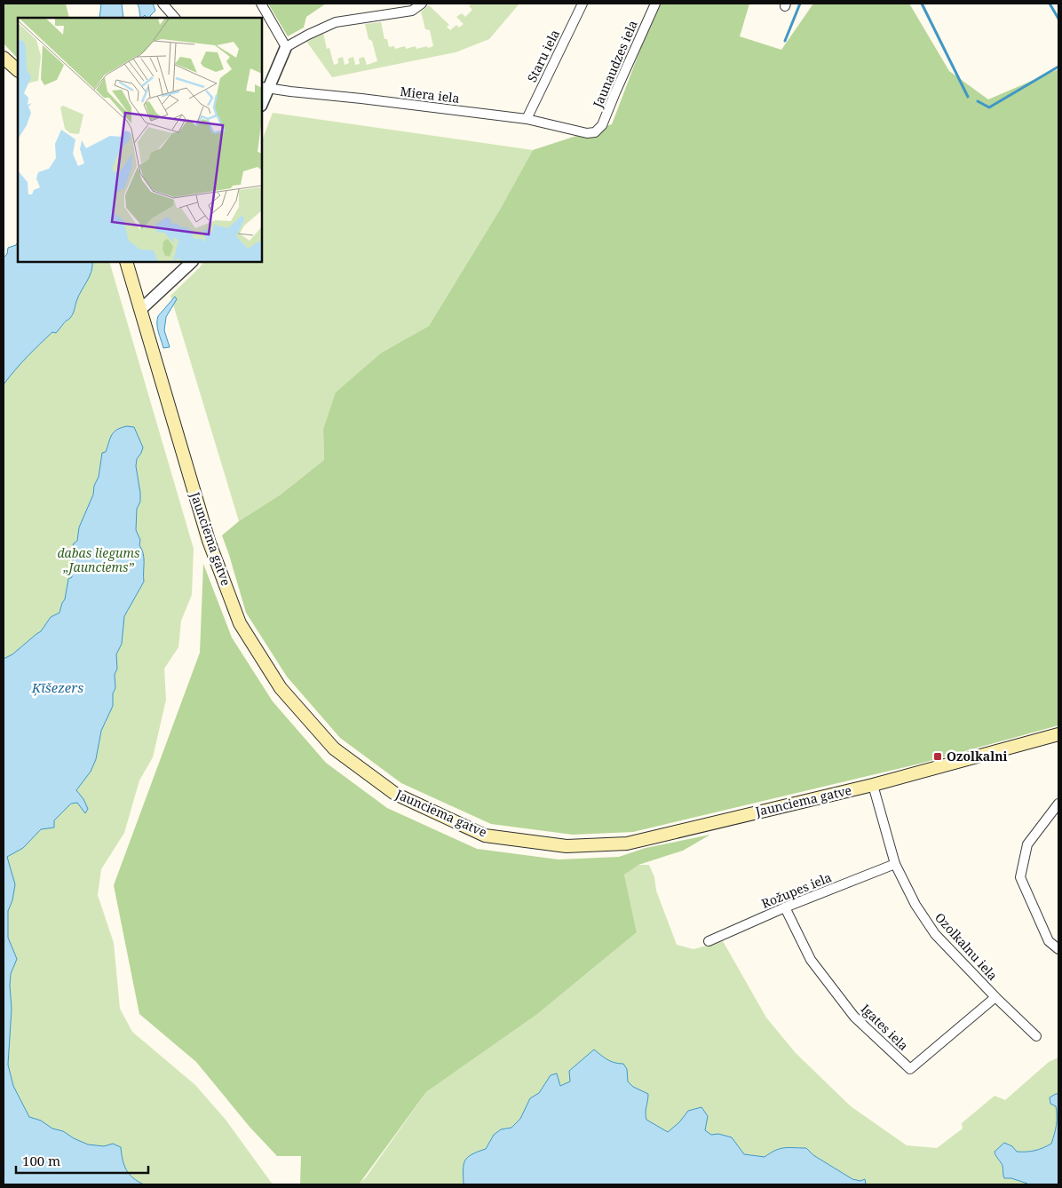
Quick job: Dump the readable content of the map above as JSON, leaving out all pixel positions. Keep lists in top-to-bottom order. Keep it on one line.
{"streets":{"main road":["Jaunciema gatve"],"street":["Staru iela","Jaunaudzes iela","Miera iela","Rožupes iela","Ozolkalnu iela","Igates iela"]},"crossings":[["Staru iela","Miera iela"],["Jaunaudzes iela","Miera iela"],["Jaunciema gatve","Ozolkalnu iela"],["Rožupes iela","Ozolkalnu iela"],["Rožupes iela","Igates iela"],["Ozolkalnu iela","Igates iela"]],"water":["Ķīšezers"],"parks":["dabas liegums „Jaunciems”"],"places":{"transit":["Ozolkalni"]},"scale_bar":"100 m"}
